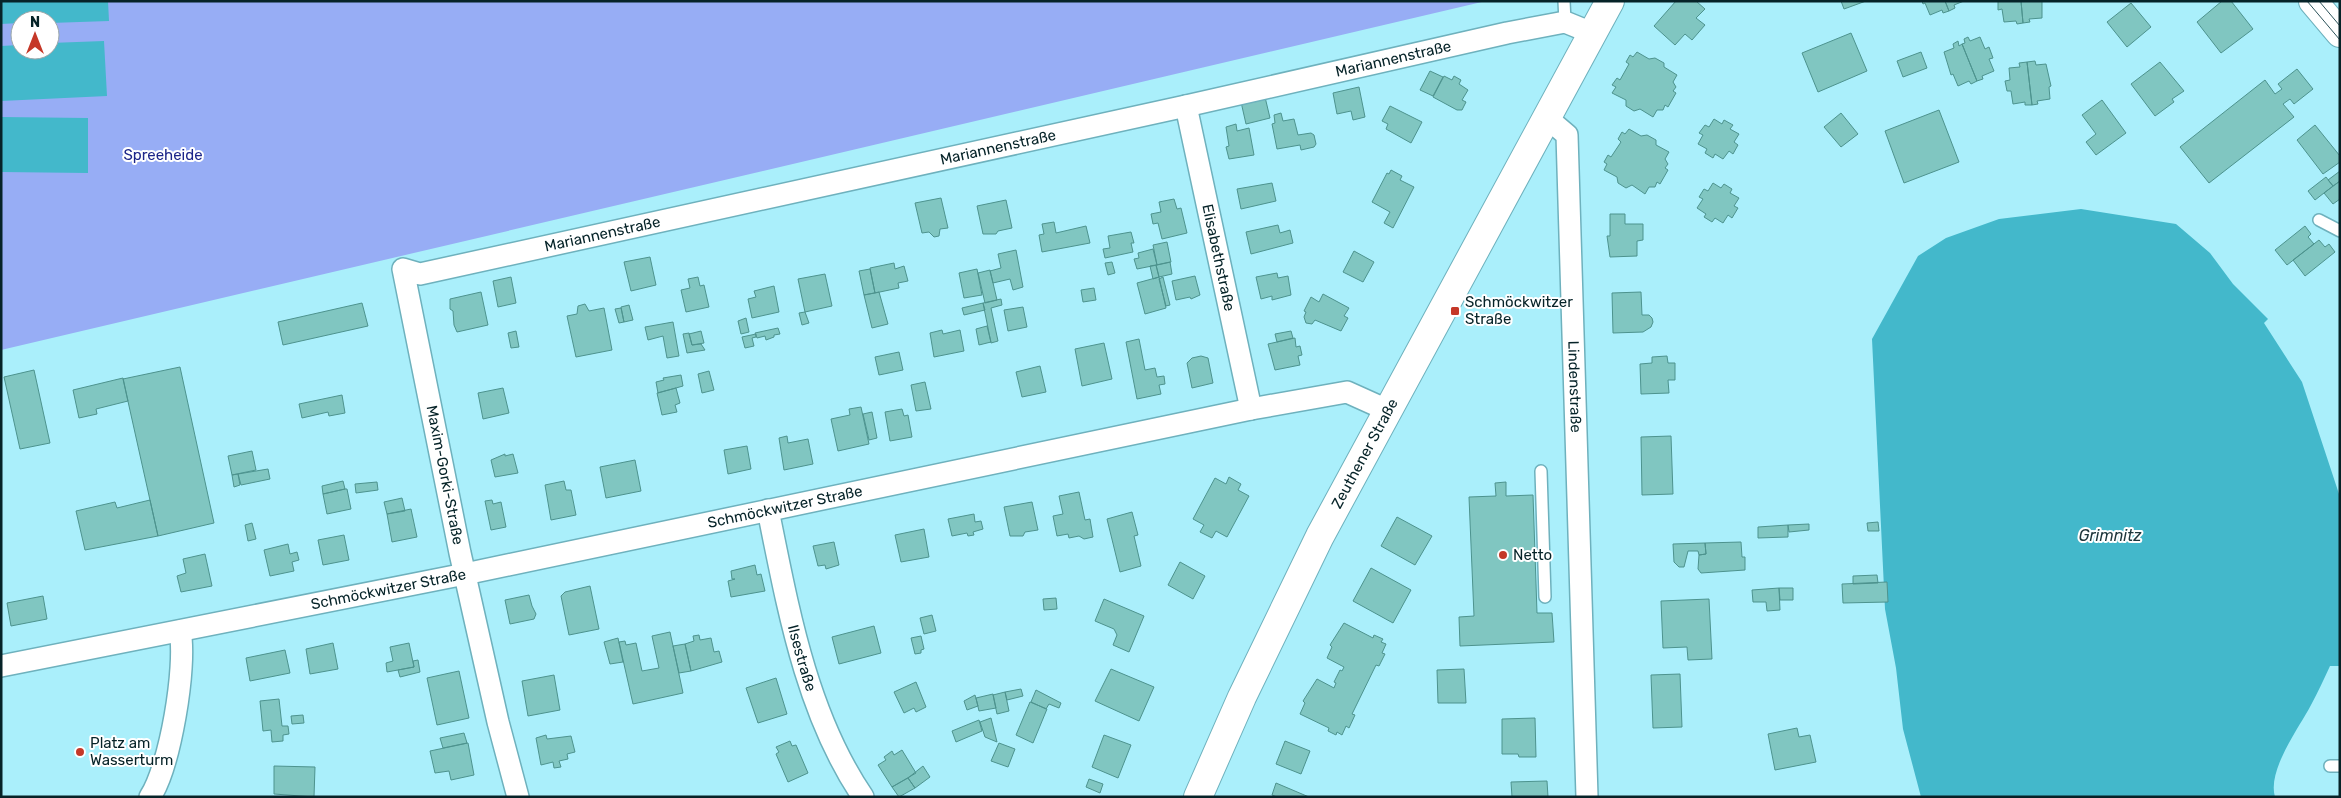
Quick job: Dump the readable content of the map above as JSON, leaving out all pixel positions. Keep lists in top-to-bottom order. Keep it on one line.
{"streets":{"main road":["Zeuthener Straße"],"street":["Mariannenstraße","Elisabethstraße","Lindenstraße","Maxim-Gorki-Straße","Schmöckwitzer Straße","Ilsestraße"]},"crossings":[["Mariannenstraße","Elisabethstraße"],["Mariannenstraße","Maxim-Gorki-Straße"],["Elisabethstraße","Schmöckwitzer Straße"],["Lindenstraße","Zeuthener Straße"],["Zeuthener Straße","Schmöckwitzer Straße"],["Maxim-Gorki-Straße","Schmöckwitzer Straße"],["Schmöckwitzer Straße","Ilsestraße"]],"water":["Grimnitz"],"parks":["Spreeheide"],"places":{"transit":["Schmöckwitzer Straße"],"other":["Netto","Platz am Wasserturm"]},"north":"top"}
